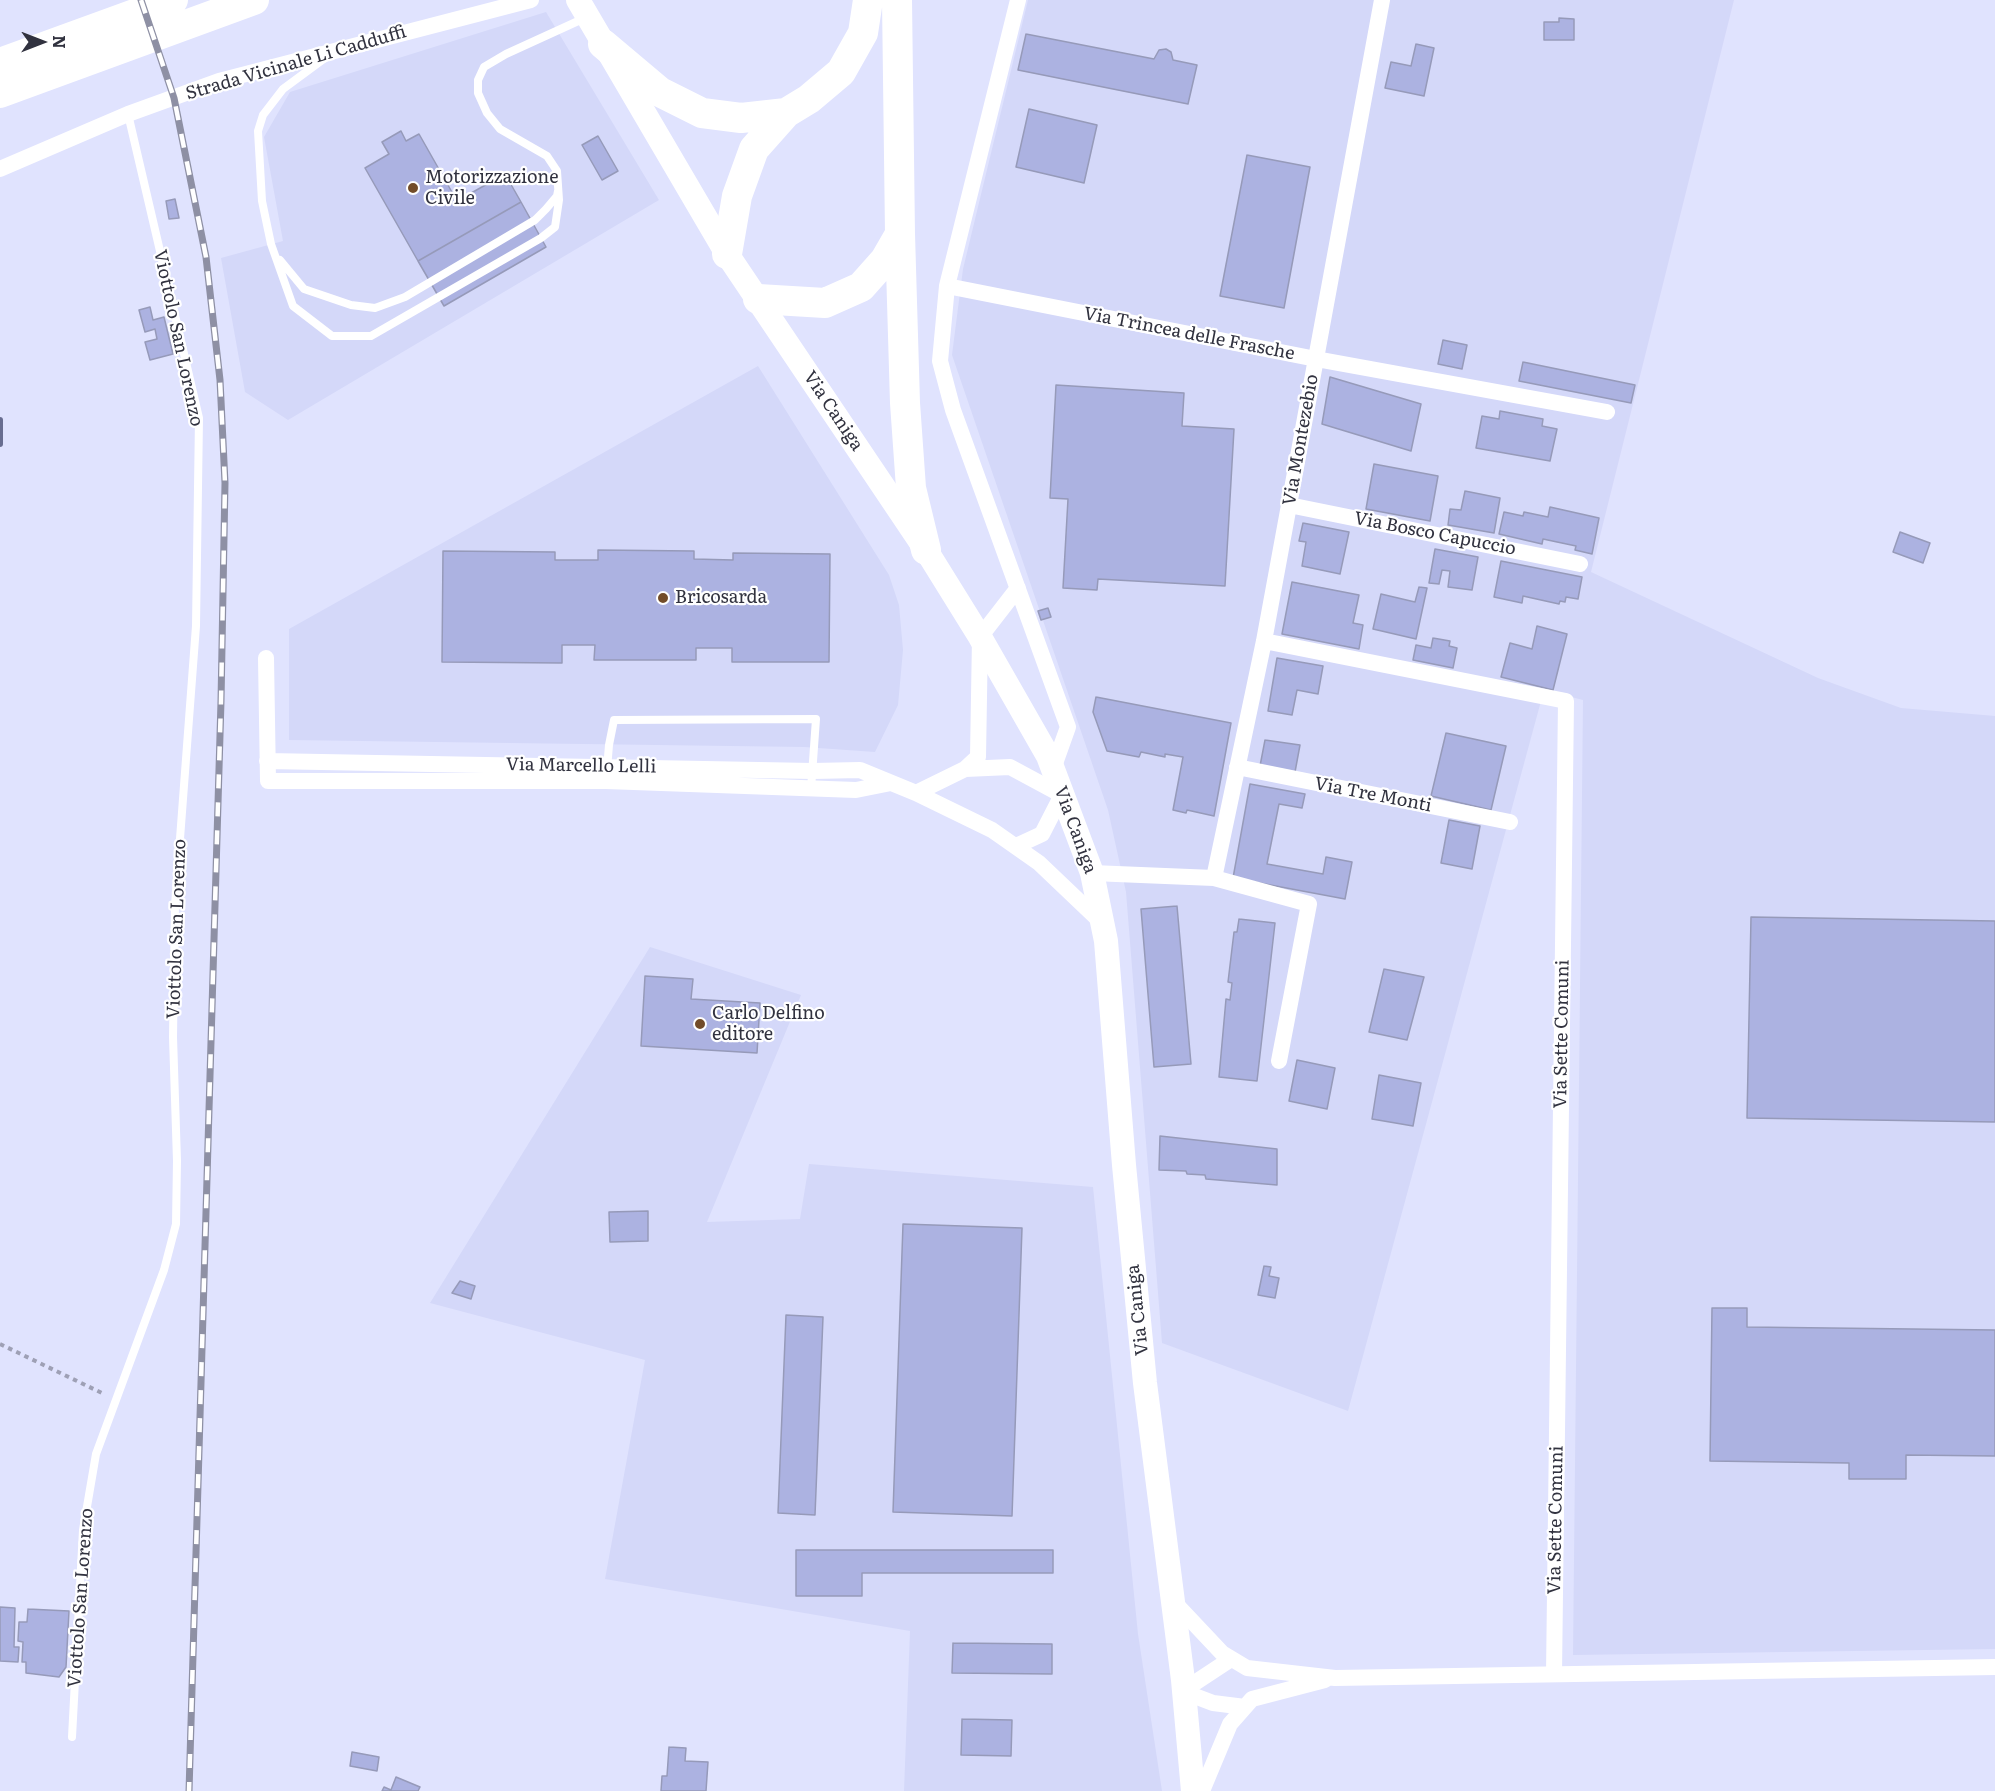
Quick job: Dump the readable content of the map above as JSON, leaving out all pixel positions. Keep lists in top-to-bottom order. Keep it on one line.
{"streets":{"street":["Strada Vicinale Li Cadduffi","Via Trincea delle Frasche","Via Caniga","Via Montezebio","Via Bosco Capuccio","Via Marcello Lelli","Via Tre Monti","Via Sette Comuni"],"lane":["Viottolo San Lorenzo"]},"crossings":[["Strada Vicinale Li Cadduffi","Viottolo San Lorenzo"],["Via Trincea delle Frasche","Via Montezebio"],["Via Caniga","Via Marcello Lelli"],["Via Montezebio","Via Bosco Capuccio"],["Via Montezebio","Via Tre Monti"],["Via Montezebio","Via Sette Comuni"]],"places":["Motorizzazione Civile","Bricosarda","Carlo Delfino editore"],"north":"right"}
